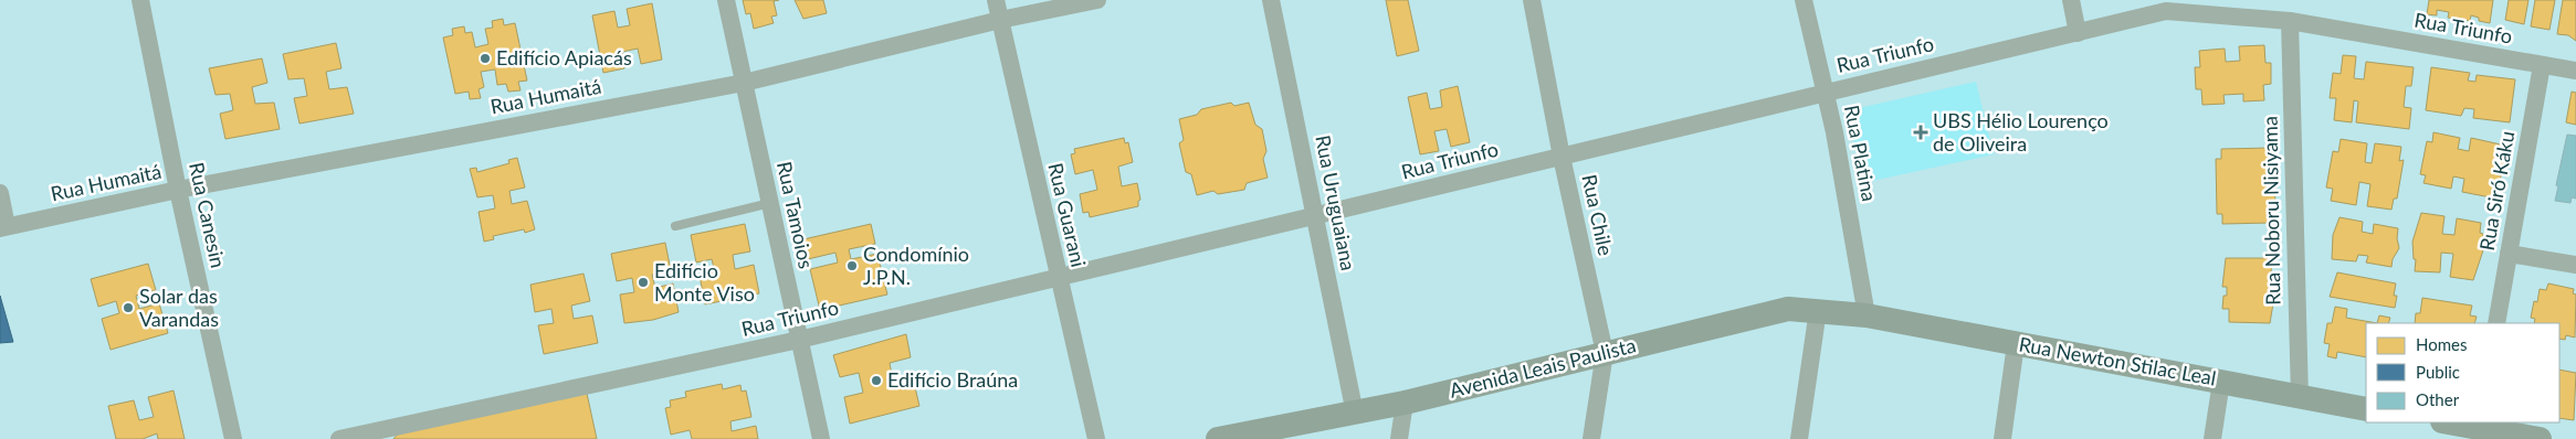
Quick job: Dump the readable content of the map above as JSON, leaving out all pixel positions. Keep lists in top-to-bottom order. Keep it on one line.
{"streets":{"street":["Rua Triunfo","Rua Humaitá","Rua Platina","Rua Siró Káku","Rua Uruguaiana","Rua Noboru Nisiyama","Rua Canesin","Rua Tamoios","Rua Guarani","Rua Chile","Rua Newton Stilac Leal","Avenida Leais Paulista"]},"crossings":[["Rua Triunfo","Rua Platina"],["Rua Triunfo","Rua Siró Káku"],["Rua Triunfo","Rua Uruguaiana"],["Rua Triunfo","Rua Noboru Nisiyama"],["Rua Triunfo","Rua Tamoios"],["Rua Triunfo","Rua Guarani"],["Rua Triunfo","Rua Chile"],["Rua Humaitá","Rua Canesin"],["Rua Humaitá","Rua Tamoios"],["Rua Humaitá","Rua Guarani"],["Rua Platina","Rua Newton Stilac Leal"],["Rua Platina","Avenida Leais Paulista"],["Rua Uruguaiana","Avenida Leais Paulista"],["Rua Noboru Nisiyama","Rua Newton Stilac Leal"],["Rua Chile","Avenida Leais Paulista"],["Rua Newton Stilac Leal","Avenida Leais Paulista"]],"places":{"other":["Edifício Apiacás","Condomínio J.P.N.","Edifício Monte Viso","Solar das Varandas","Edifício Braúna"],"health":["UBS Hélio Lourenço de Oliveira"]},"legend":["Homes","Public","Other"]}
